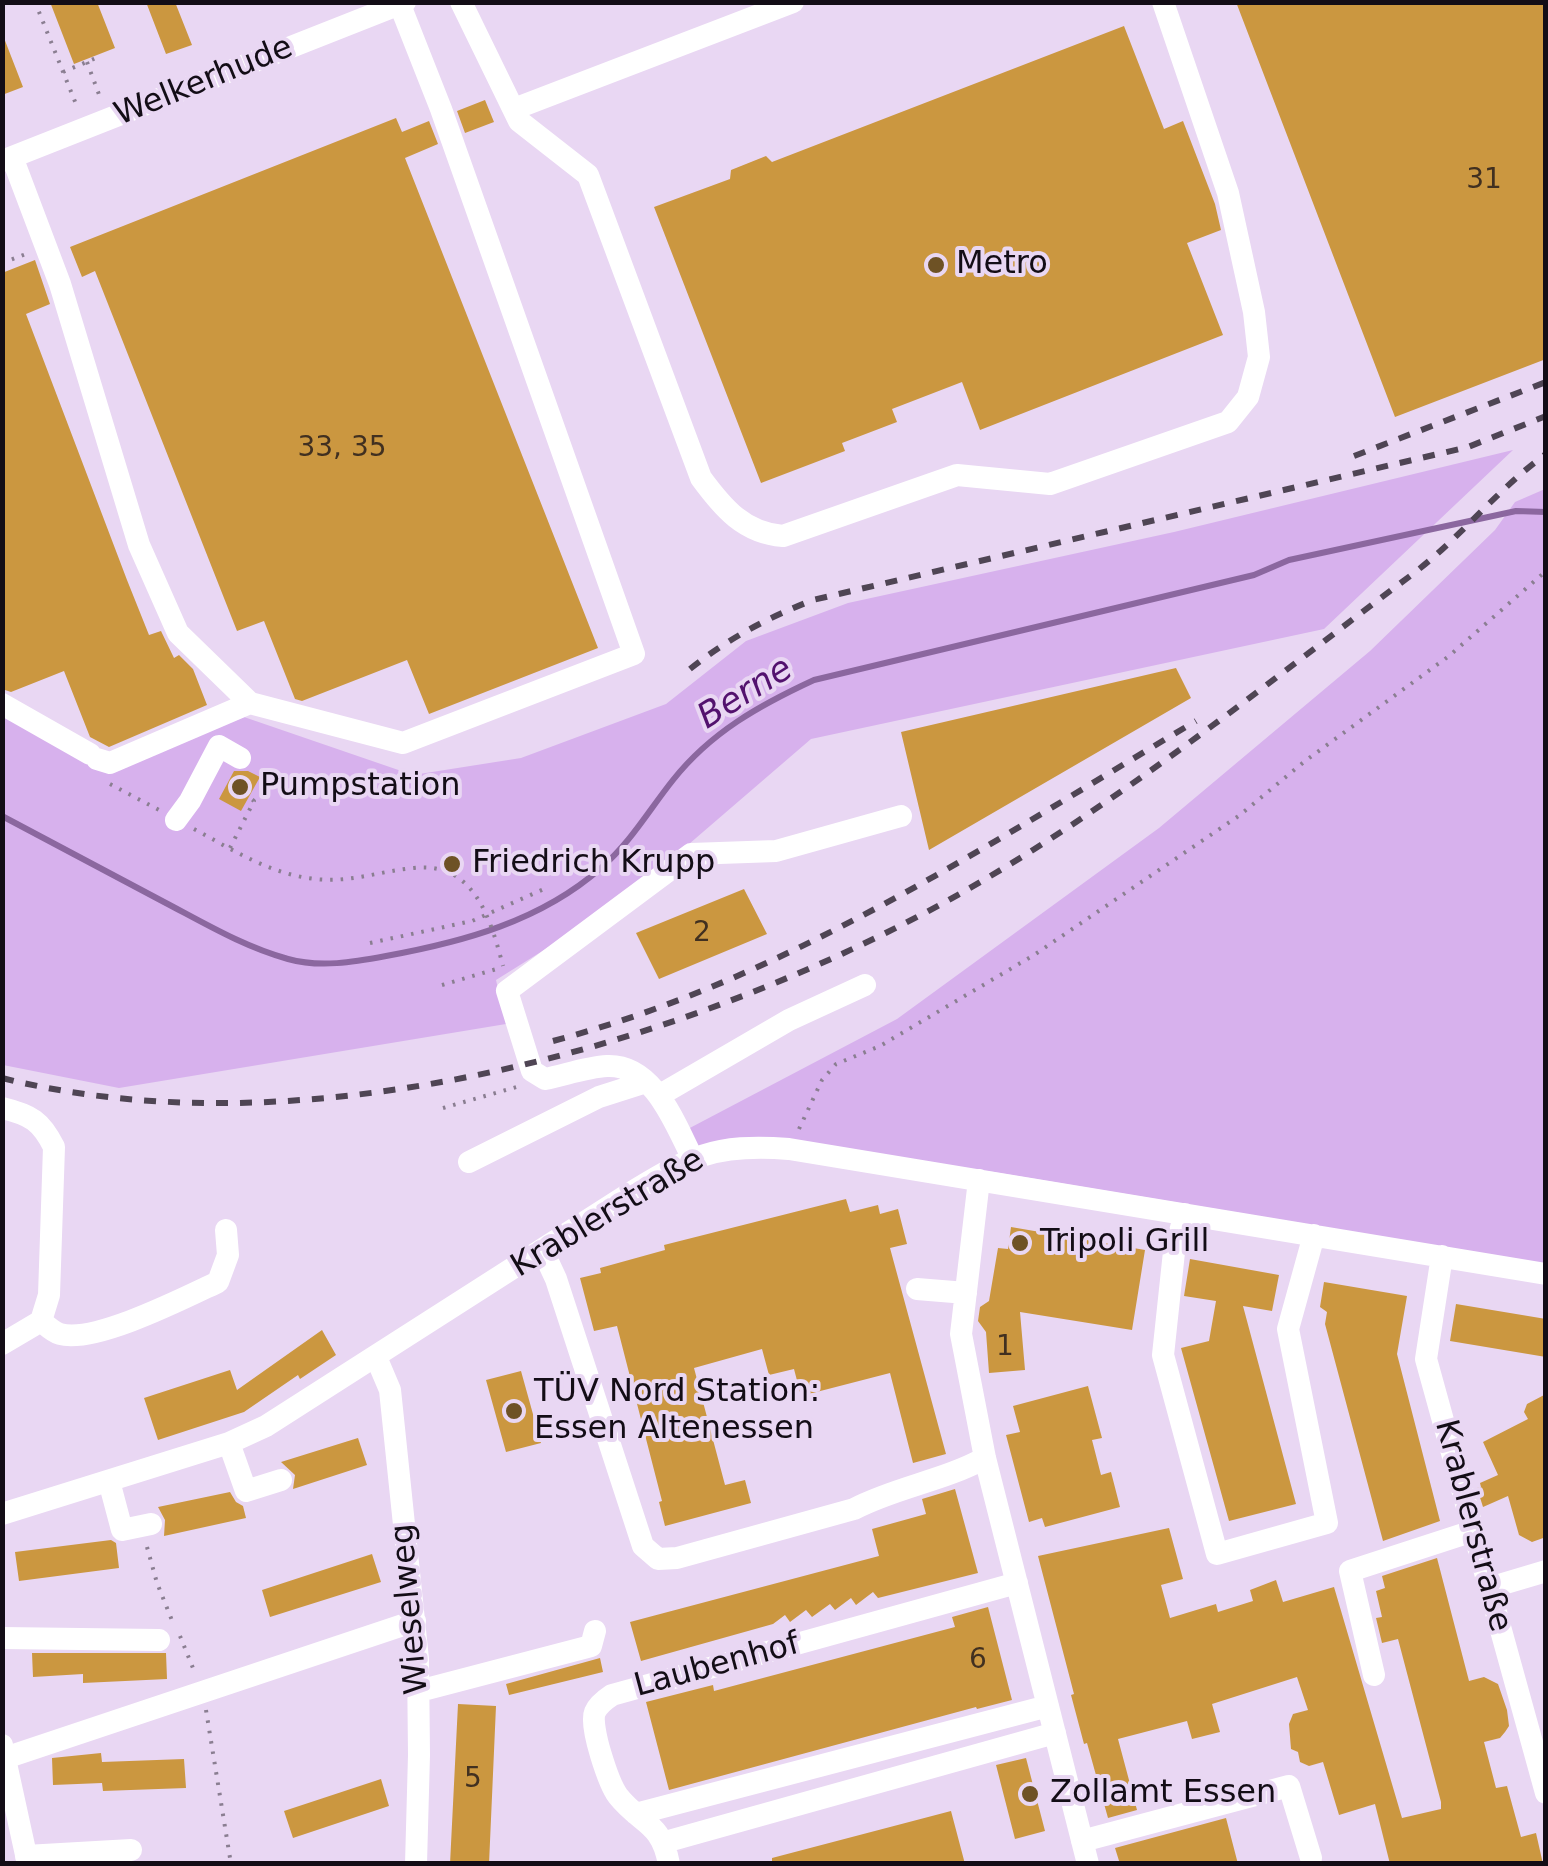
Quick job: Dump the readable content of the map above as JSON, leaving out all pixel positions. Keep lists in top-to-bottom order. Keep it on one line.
{"streets":{"street":["Welkerhude","Krablerstraße","Wieselweg","Laubenhof"]},"crossings":[["Krablerstraße","Wieselweg"]],"water":["Berne"],"places":["Metro","Pumpstation","Friedrich Krupp","Tripoli Grill","TÜV Nord Station: Essen Altenessen","Zollamt Essen"],"house_numbers":["31","33, 35","2","1","6","5"]}
